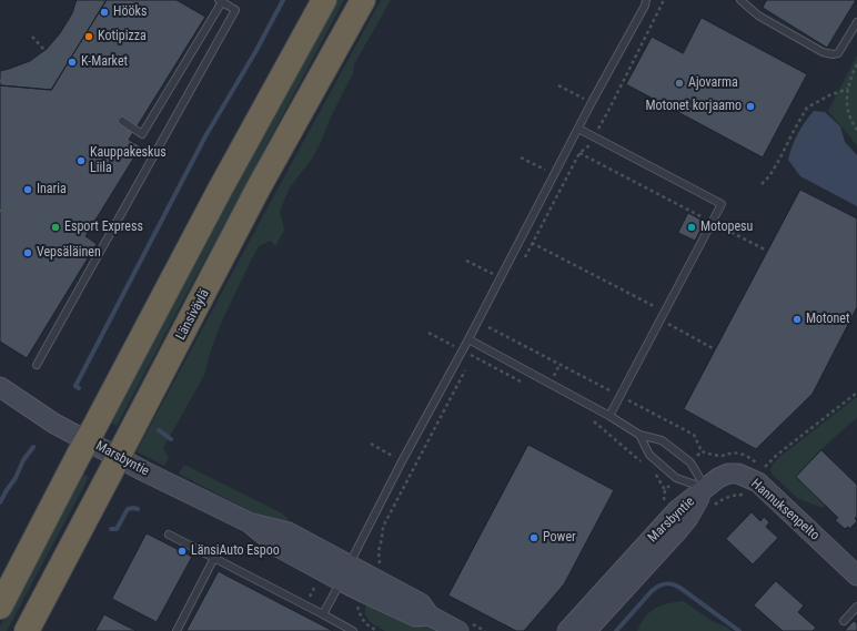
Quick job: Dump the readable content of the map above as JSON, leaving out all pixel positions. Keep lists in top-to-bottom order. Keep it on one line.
{"streets":{"highway":["Länsiväylä"],"main road":["Marsbyntie","Hannuksenpelto"]},"crossings":[["Marsbyntie","Hannuksenpelto"]],"places":["Hööks","Kotipizza","K-Market","Ajovarma","Motonet korjaamo","Kauppakeskus Liila","Inaria","Esport Express","Motopesu","Vepsäläinen","Motonet","Power","LänsiAuto Espoo"]}
